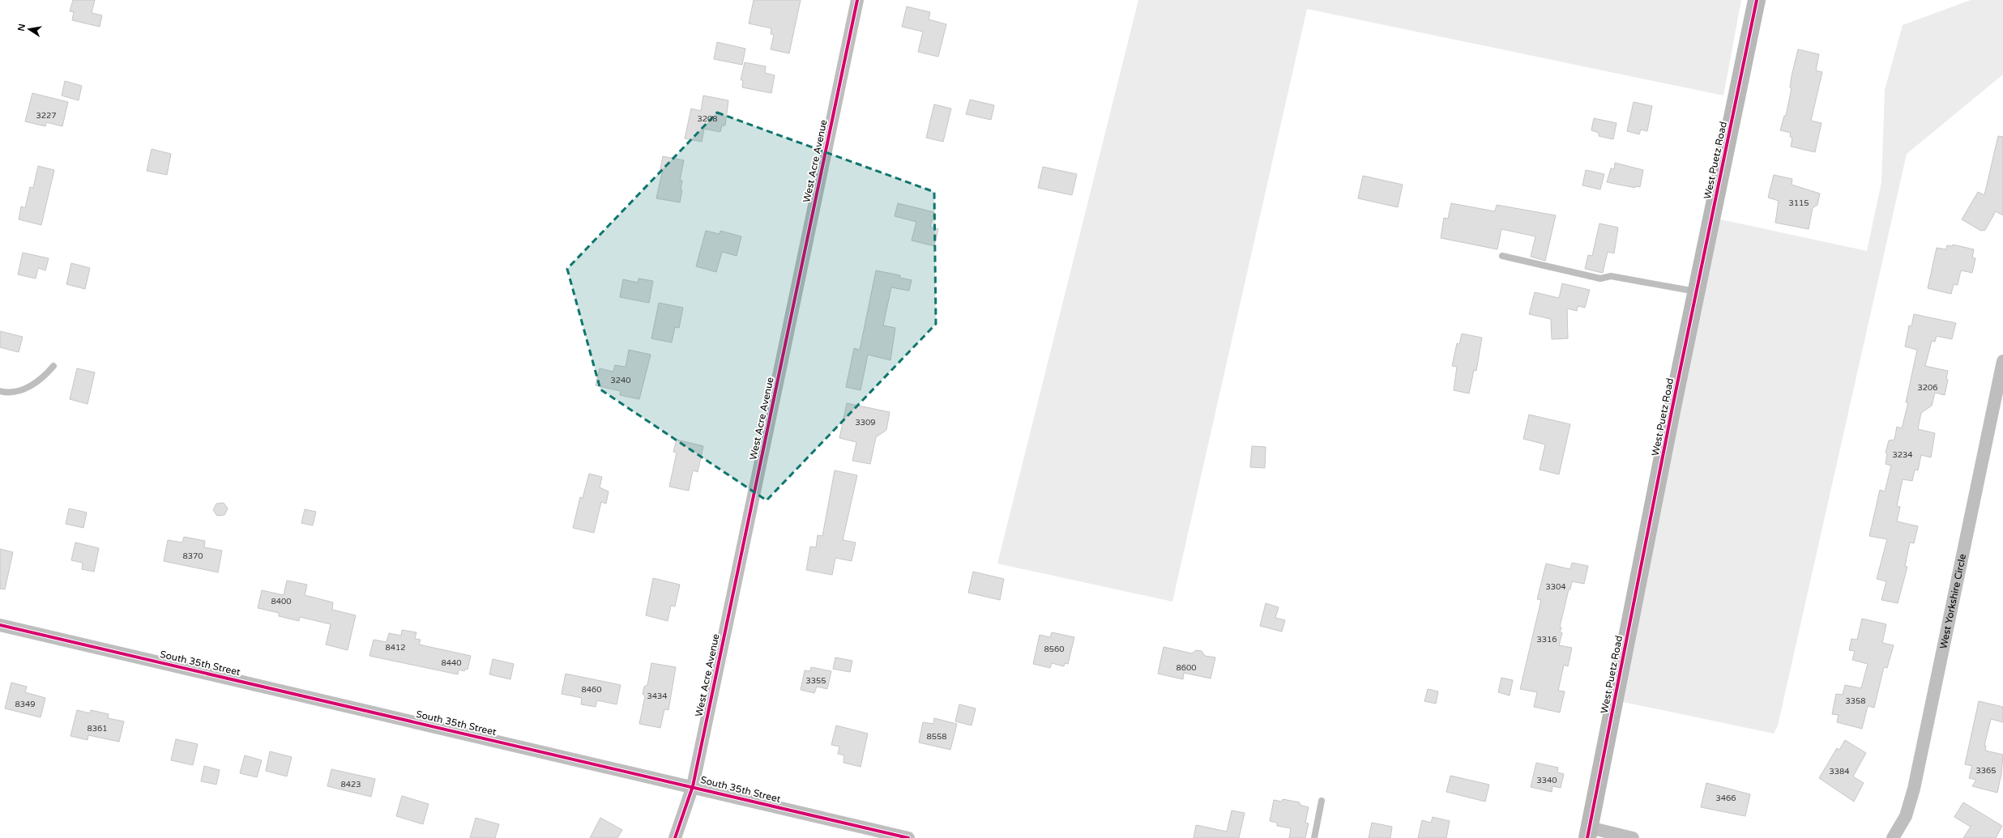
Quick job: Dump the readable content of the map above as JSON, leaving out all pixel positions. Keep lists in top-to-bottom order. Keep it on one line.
{"streets":{"street":["West Puetz Road","West Acre Avenue","West Yorkshire Circle","South 35th Street"]},"crossings":[["West Acre Avenue","South 35th Street"]],"house_numbers":["3227","3208","3115","3240","3206","3309","3234","8370","3304","8400","3316","8412","8560","8440","8600","3355","8460","3434","3358","8349","8361","8558","3365","3384","3340","8423","3466"],"north":"left"}
